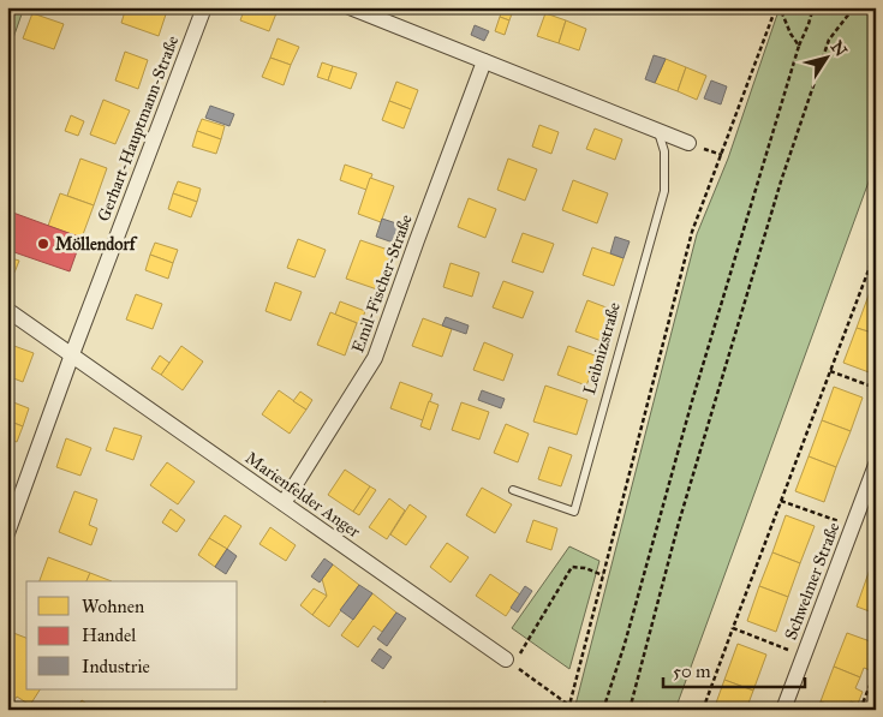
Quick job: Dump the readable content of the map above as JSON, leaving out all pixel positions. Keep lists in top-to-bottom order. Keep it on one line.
{"streets":{"street":["Gerhart-Hauptmann-Straße","Emil-Fischer-Straße","Marienfelder Anger","Schwelmer Straße"],"lane":["Leibnizstraße"]},"crossings":[["Gerhart-Hauptmann-Straße","Marienfelder Anger"],["Emil-Fischer-Straße","Marienfelder Anger"]],"places":["Möllendorf"],"legend":["Wohnen","Handel","Industrie"],"scale_bar":"50 m","north":"top right"}
